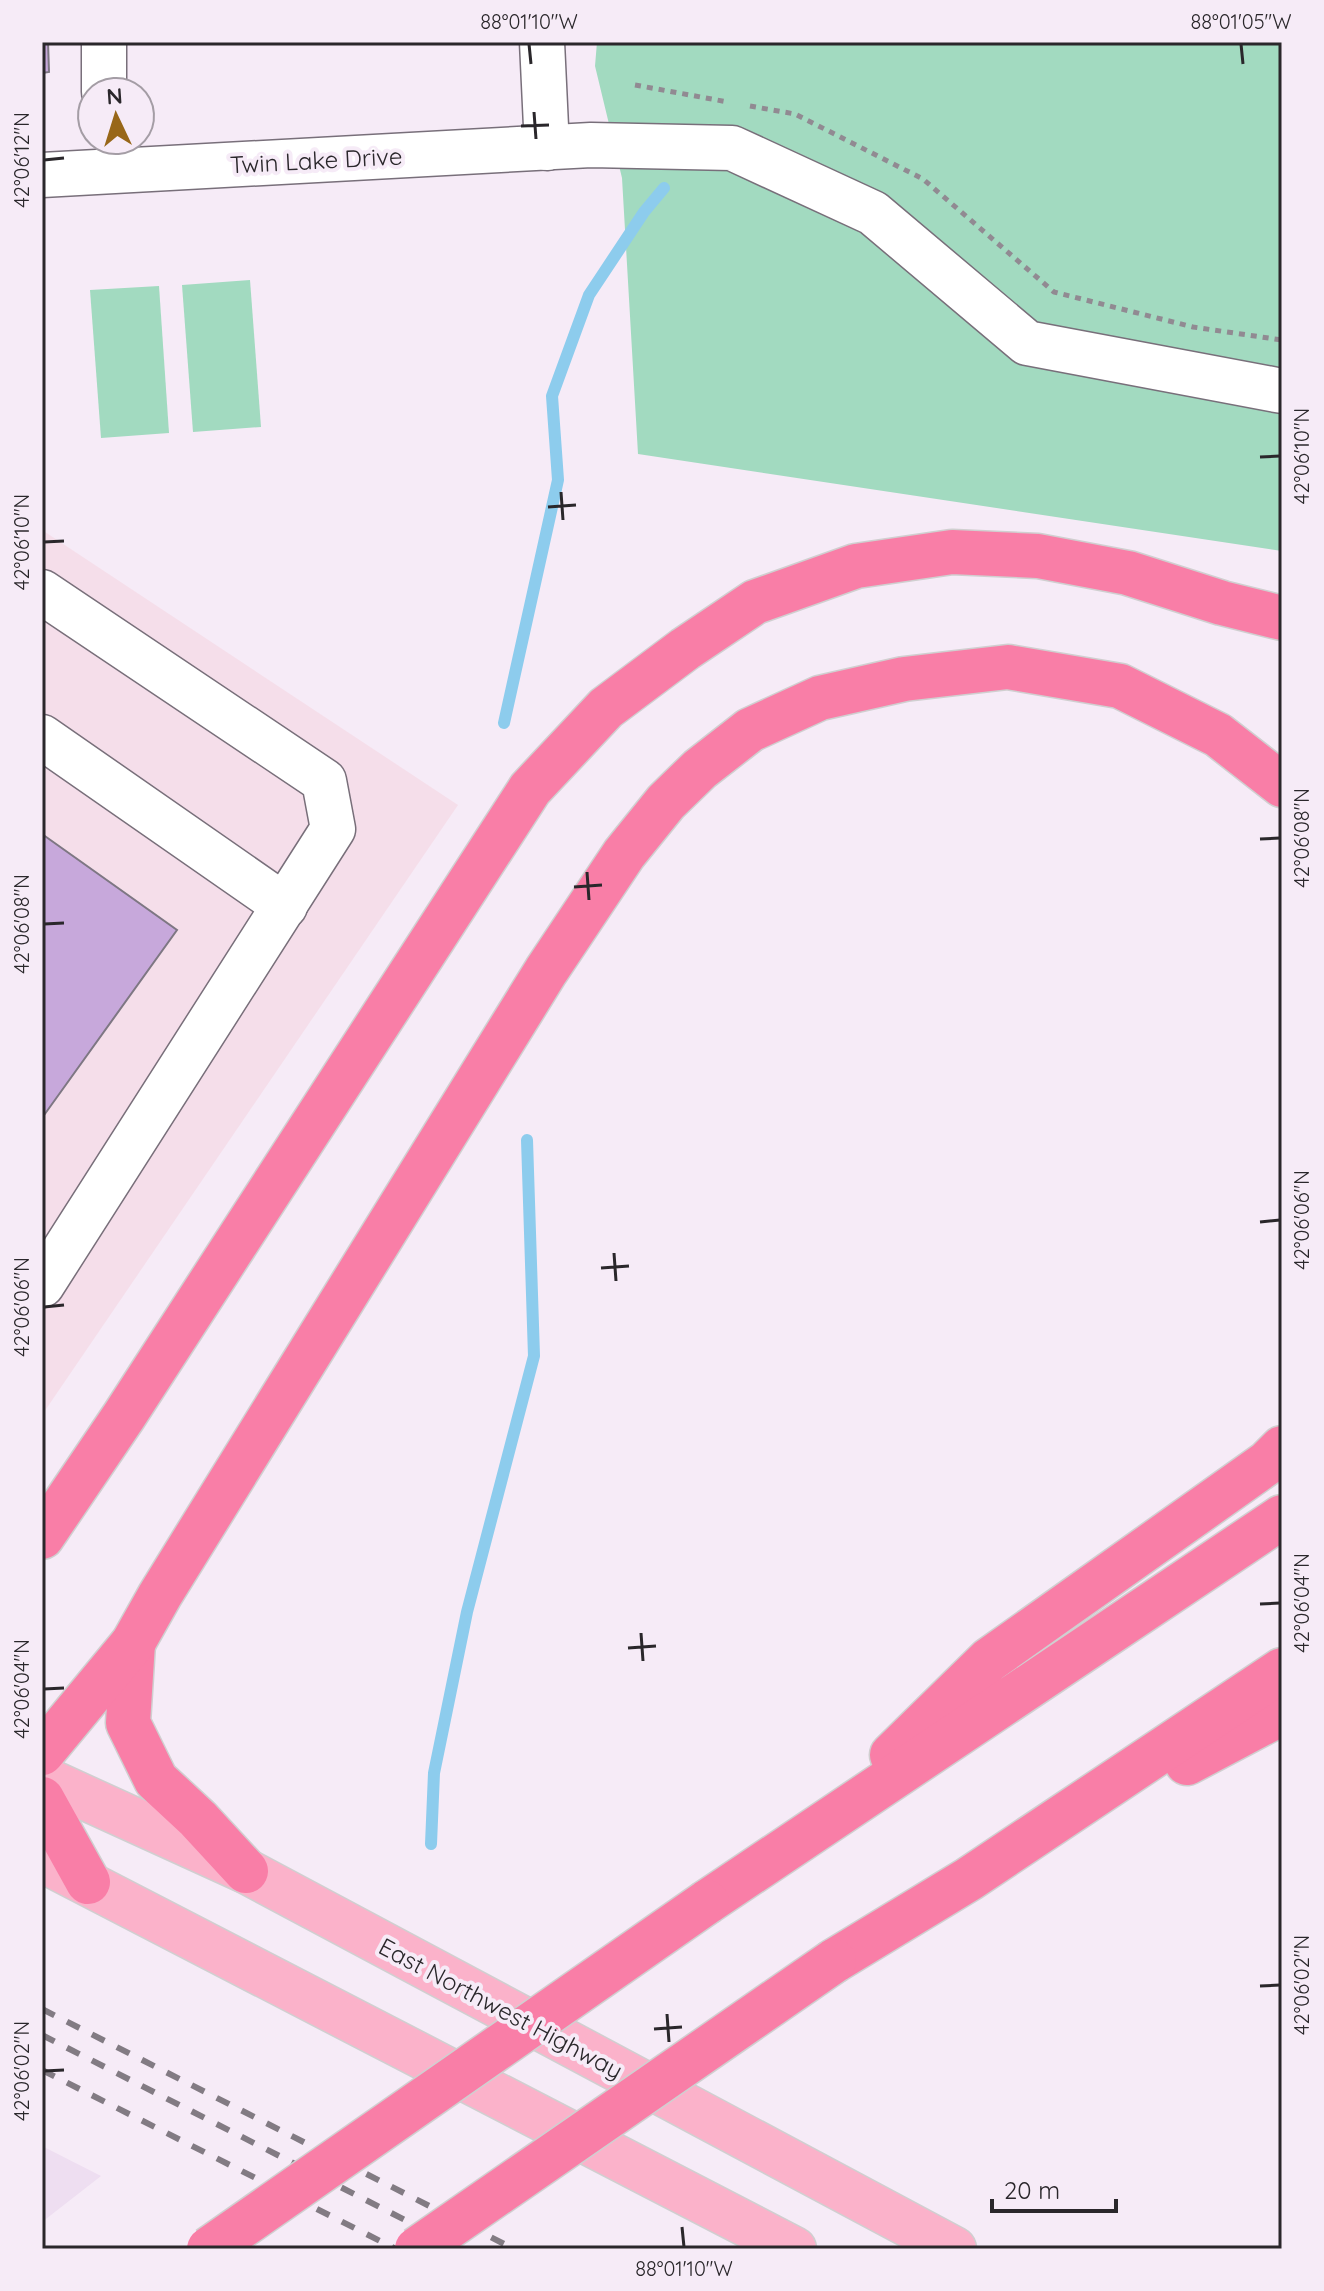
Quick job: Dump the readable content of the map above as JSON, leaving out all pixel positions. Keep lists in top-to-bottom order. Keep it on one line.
{"streets":{"main road":["East Northwest Highway"],"street":["Twin Lake Drive"]},"scale_bar":"20 m","north":"top","coordinates":["88°01'10\"W","88°01'05\"W","42°06'12\"N","42°06'10\"N","42°06'08\"N","42°06'06\"N","42°06'04\"N","42°06'02\"N"]}
